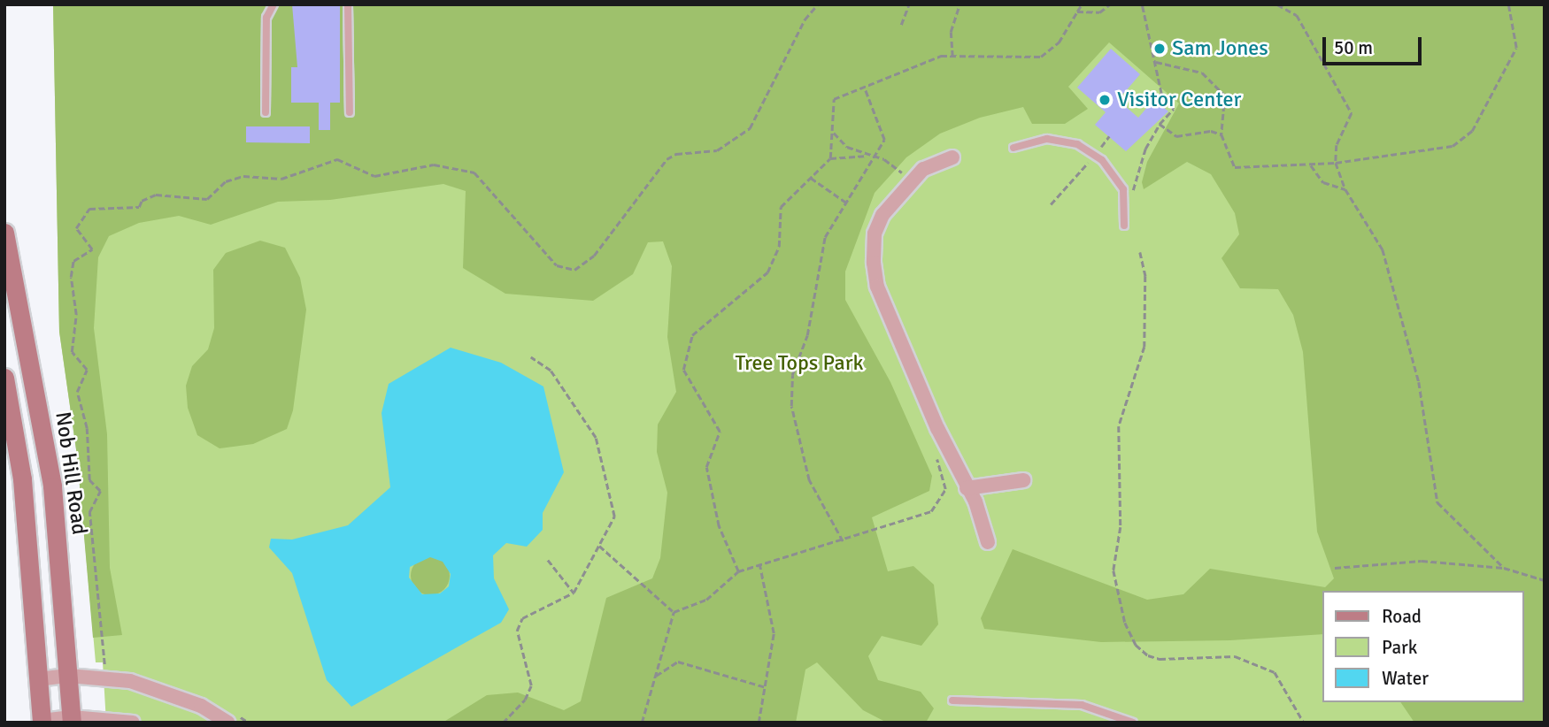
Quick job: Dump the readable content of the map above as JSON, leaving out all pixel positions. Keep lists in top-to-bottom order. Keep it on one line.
{"streets":{"main road":["Nob Hill Road"]},"parks":["Tree Tops Park"],"places":["Sam Jones","Visitor Center"],"legend":["Road","Park","Water"],"scale_bar":"50 m"}
